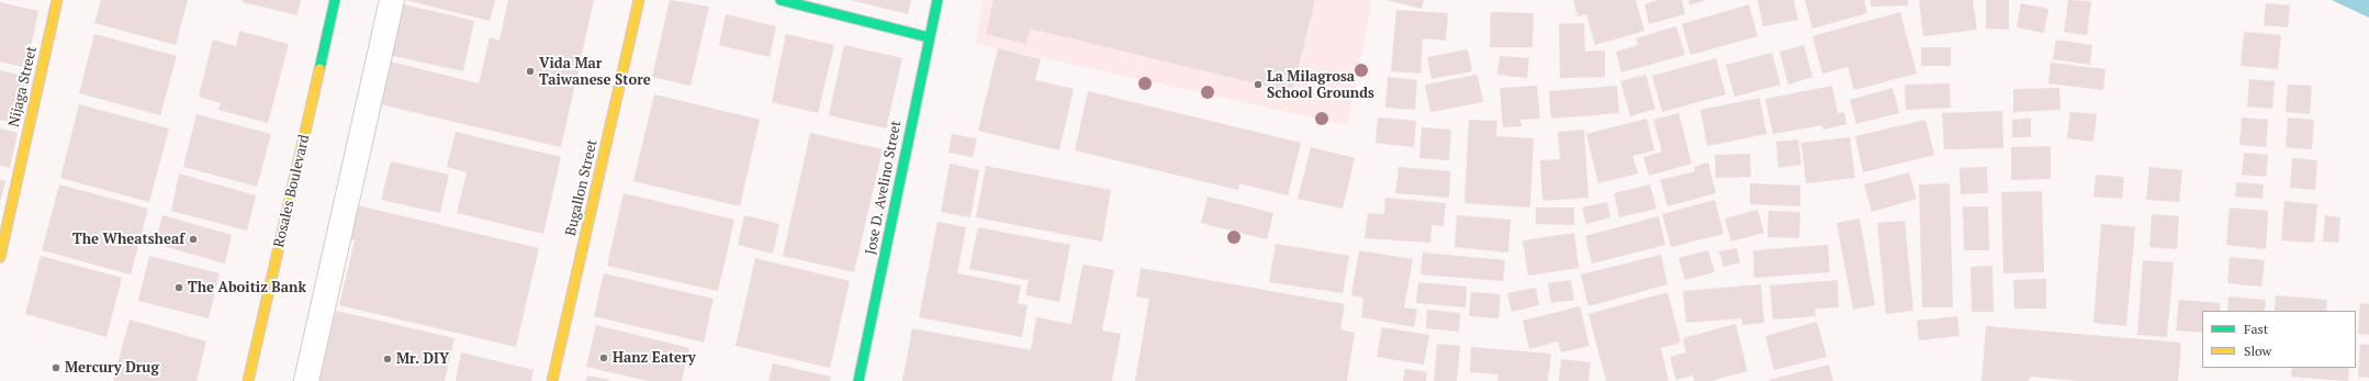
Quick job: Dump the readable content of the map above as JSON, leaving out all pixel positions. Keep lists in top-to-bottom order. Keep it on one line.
{"streets":{"street":["Nijaga Street","Bugallon Street","Jose D. Avelino Street","Rosales Boulevard"]},"places":["Vida Mar Taiwanese Store","La Milagrosa School Grounds","The Wheatsheaf","The Aboitiz Bank","Hanz Eatery","Mr. DIY","Mercury Drug"],"legend":["Fast","Slow"]}
